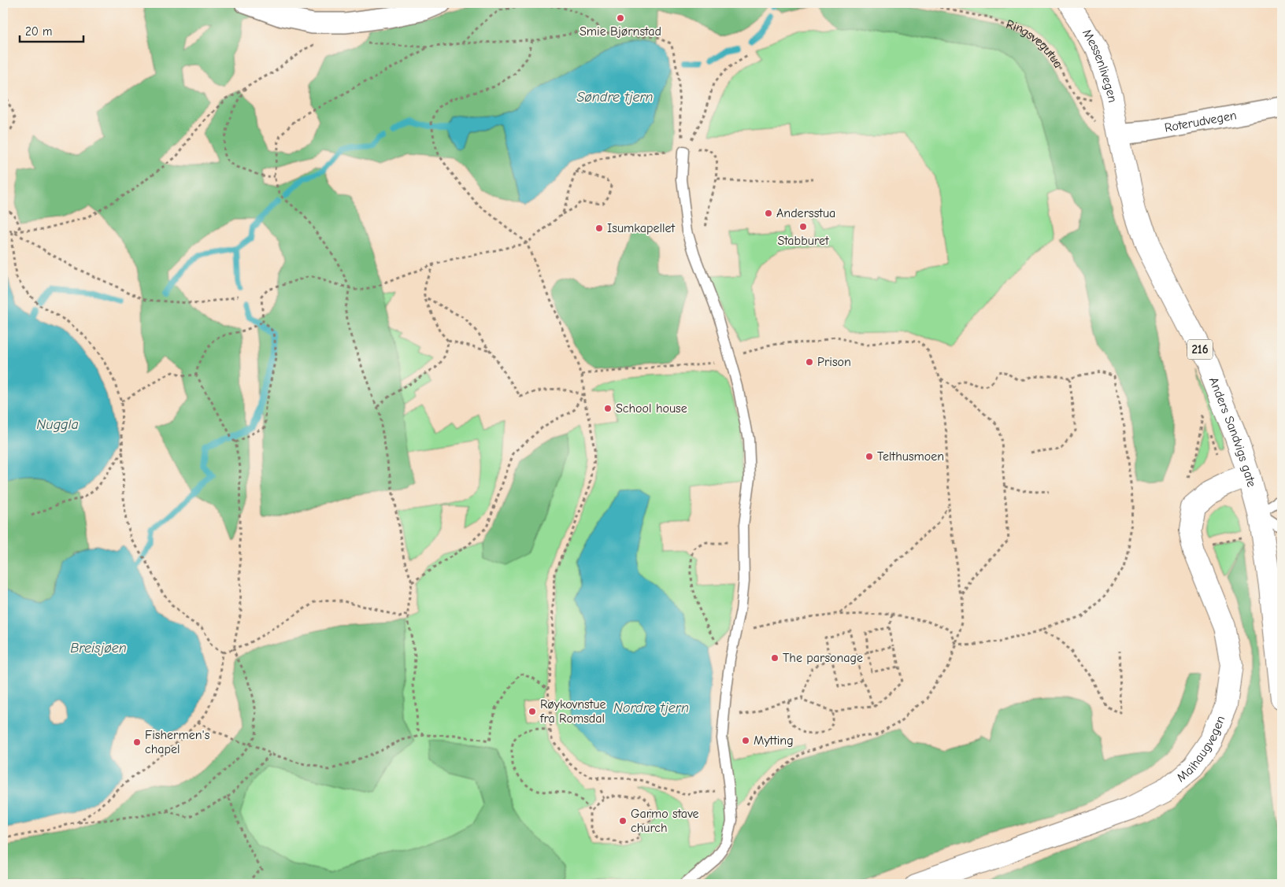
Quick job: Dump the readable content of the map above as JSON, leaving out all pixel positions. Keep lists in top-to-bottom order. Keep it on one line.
{"streets":{"main road":["Messenlivegen","216","Anders Sandvigs gate","Maihaugvegen"],"street":["Roterudvegen"],"path":["Ringsvegutua"]},"crossings":[["Ringsvegutua","Messenlivegen"],["Ringsvegutua","Roterudvegen"],["Ringsvegutua","Anders Sandvigs gate"],["Messenlivegen","Roterudvegen"],["Messenlivegen","Anders Sandvigs gate"],["Roterudvegen","Anders Sandvigs gate"],["Anders Sandvigs gate","Maihaugvegen"]],"water":["Søndre tjern","Nuggla","Breisjøen","Nordre tjern"],"places":["Smie Bjørnstad","Andersstua","Stabburet","Isumkapellet","Prison","School house","Telthusmoen","The parsonage","Røykovnstue fra Romsdal","Mytting","Fishermen's chapel","Garmo stave church"],"scale_bar":"20 m"}
